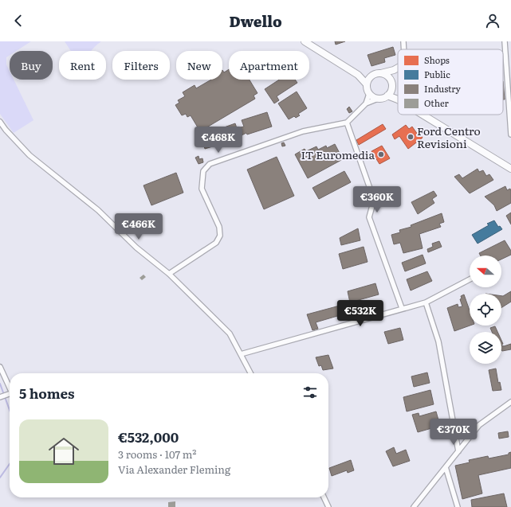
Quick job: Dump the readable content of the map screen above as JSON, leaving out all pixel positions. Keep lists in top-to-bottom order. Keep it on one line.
{"places":["Ford Centro Revisioni","IT Euromedia"],"legend":["Shops","Public","Industry","Other"],"north":"left","page":{"header":"Dwello","chip":["Buy","Rent","Filters","New","Apartment"],"price":["€468K","€360K","€466K","€532K","€370K"],"heading":"5 homes","list":[{"name":"€532,000","note":"3 rooms · 107 m² · Via Alexander Fleming"}]}}
